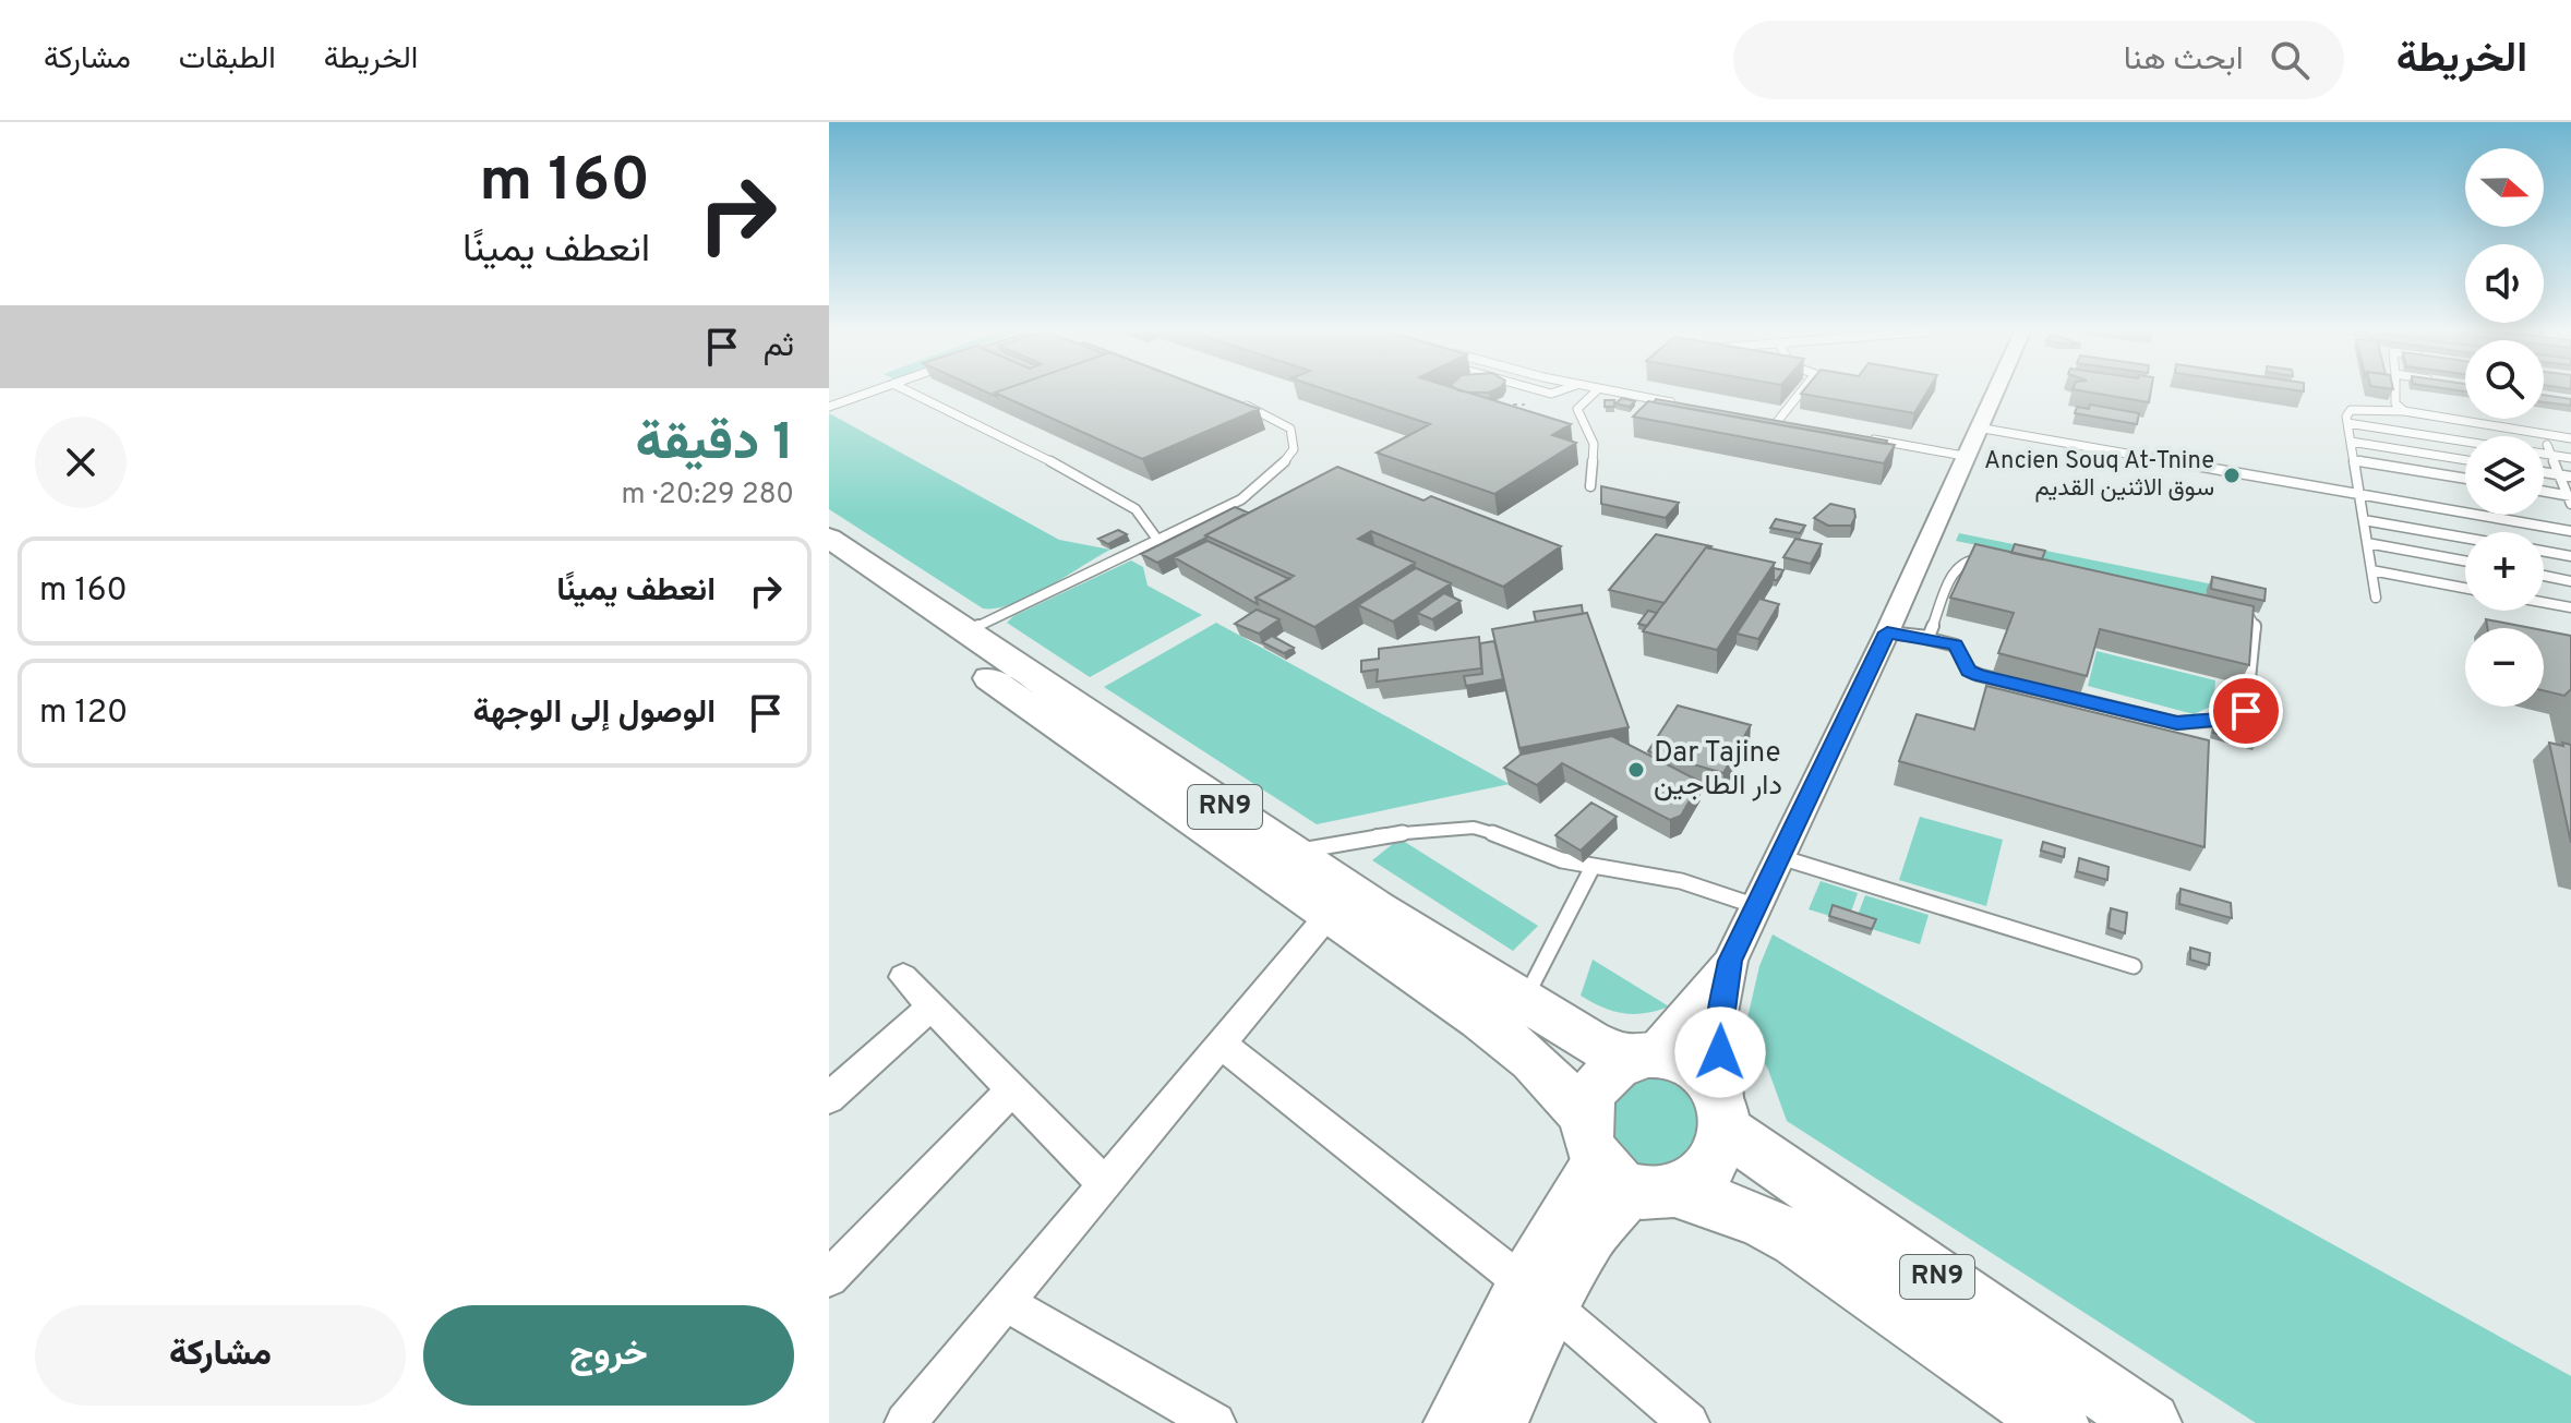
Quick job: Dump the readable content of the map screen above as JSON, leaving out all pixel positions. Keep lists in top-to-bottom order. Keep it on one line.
{"streets":{"main road":["RN9"]},"places":["Ancien Souq At-Tnine سوق الاثنين القديم","Dar Tajine دار الطاجين"],"north":"right","page":{"header":"الخريطة","search":"ابحث هنا","nav":["الخريطة","الطبقات","مشاركة"],"turn":["160 m","انعطف يمينًا"],"map_buttons":["+","−"],"then":"ثم","heading":["1 دقيقة","280 m · 20:29"],"list":[{"name":"انعطف يمينًا","value":"160 m"},{"name":"الوصول إلى الوجهة","value":"120 m"}],"buttons":["خروج","مشاركة"]}}
